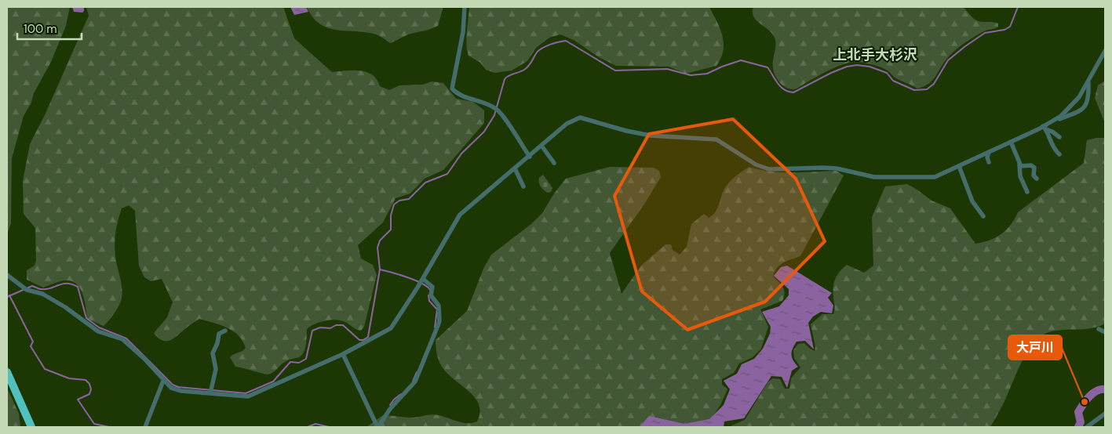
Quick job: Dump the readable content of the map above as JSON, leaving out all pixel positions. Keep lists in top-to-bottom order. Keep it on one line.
{"districts":["上北手大杉沢"],"places":["大戸川"],"scale_bar":"100 m"}
